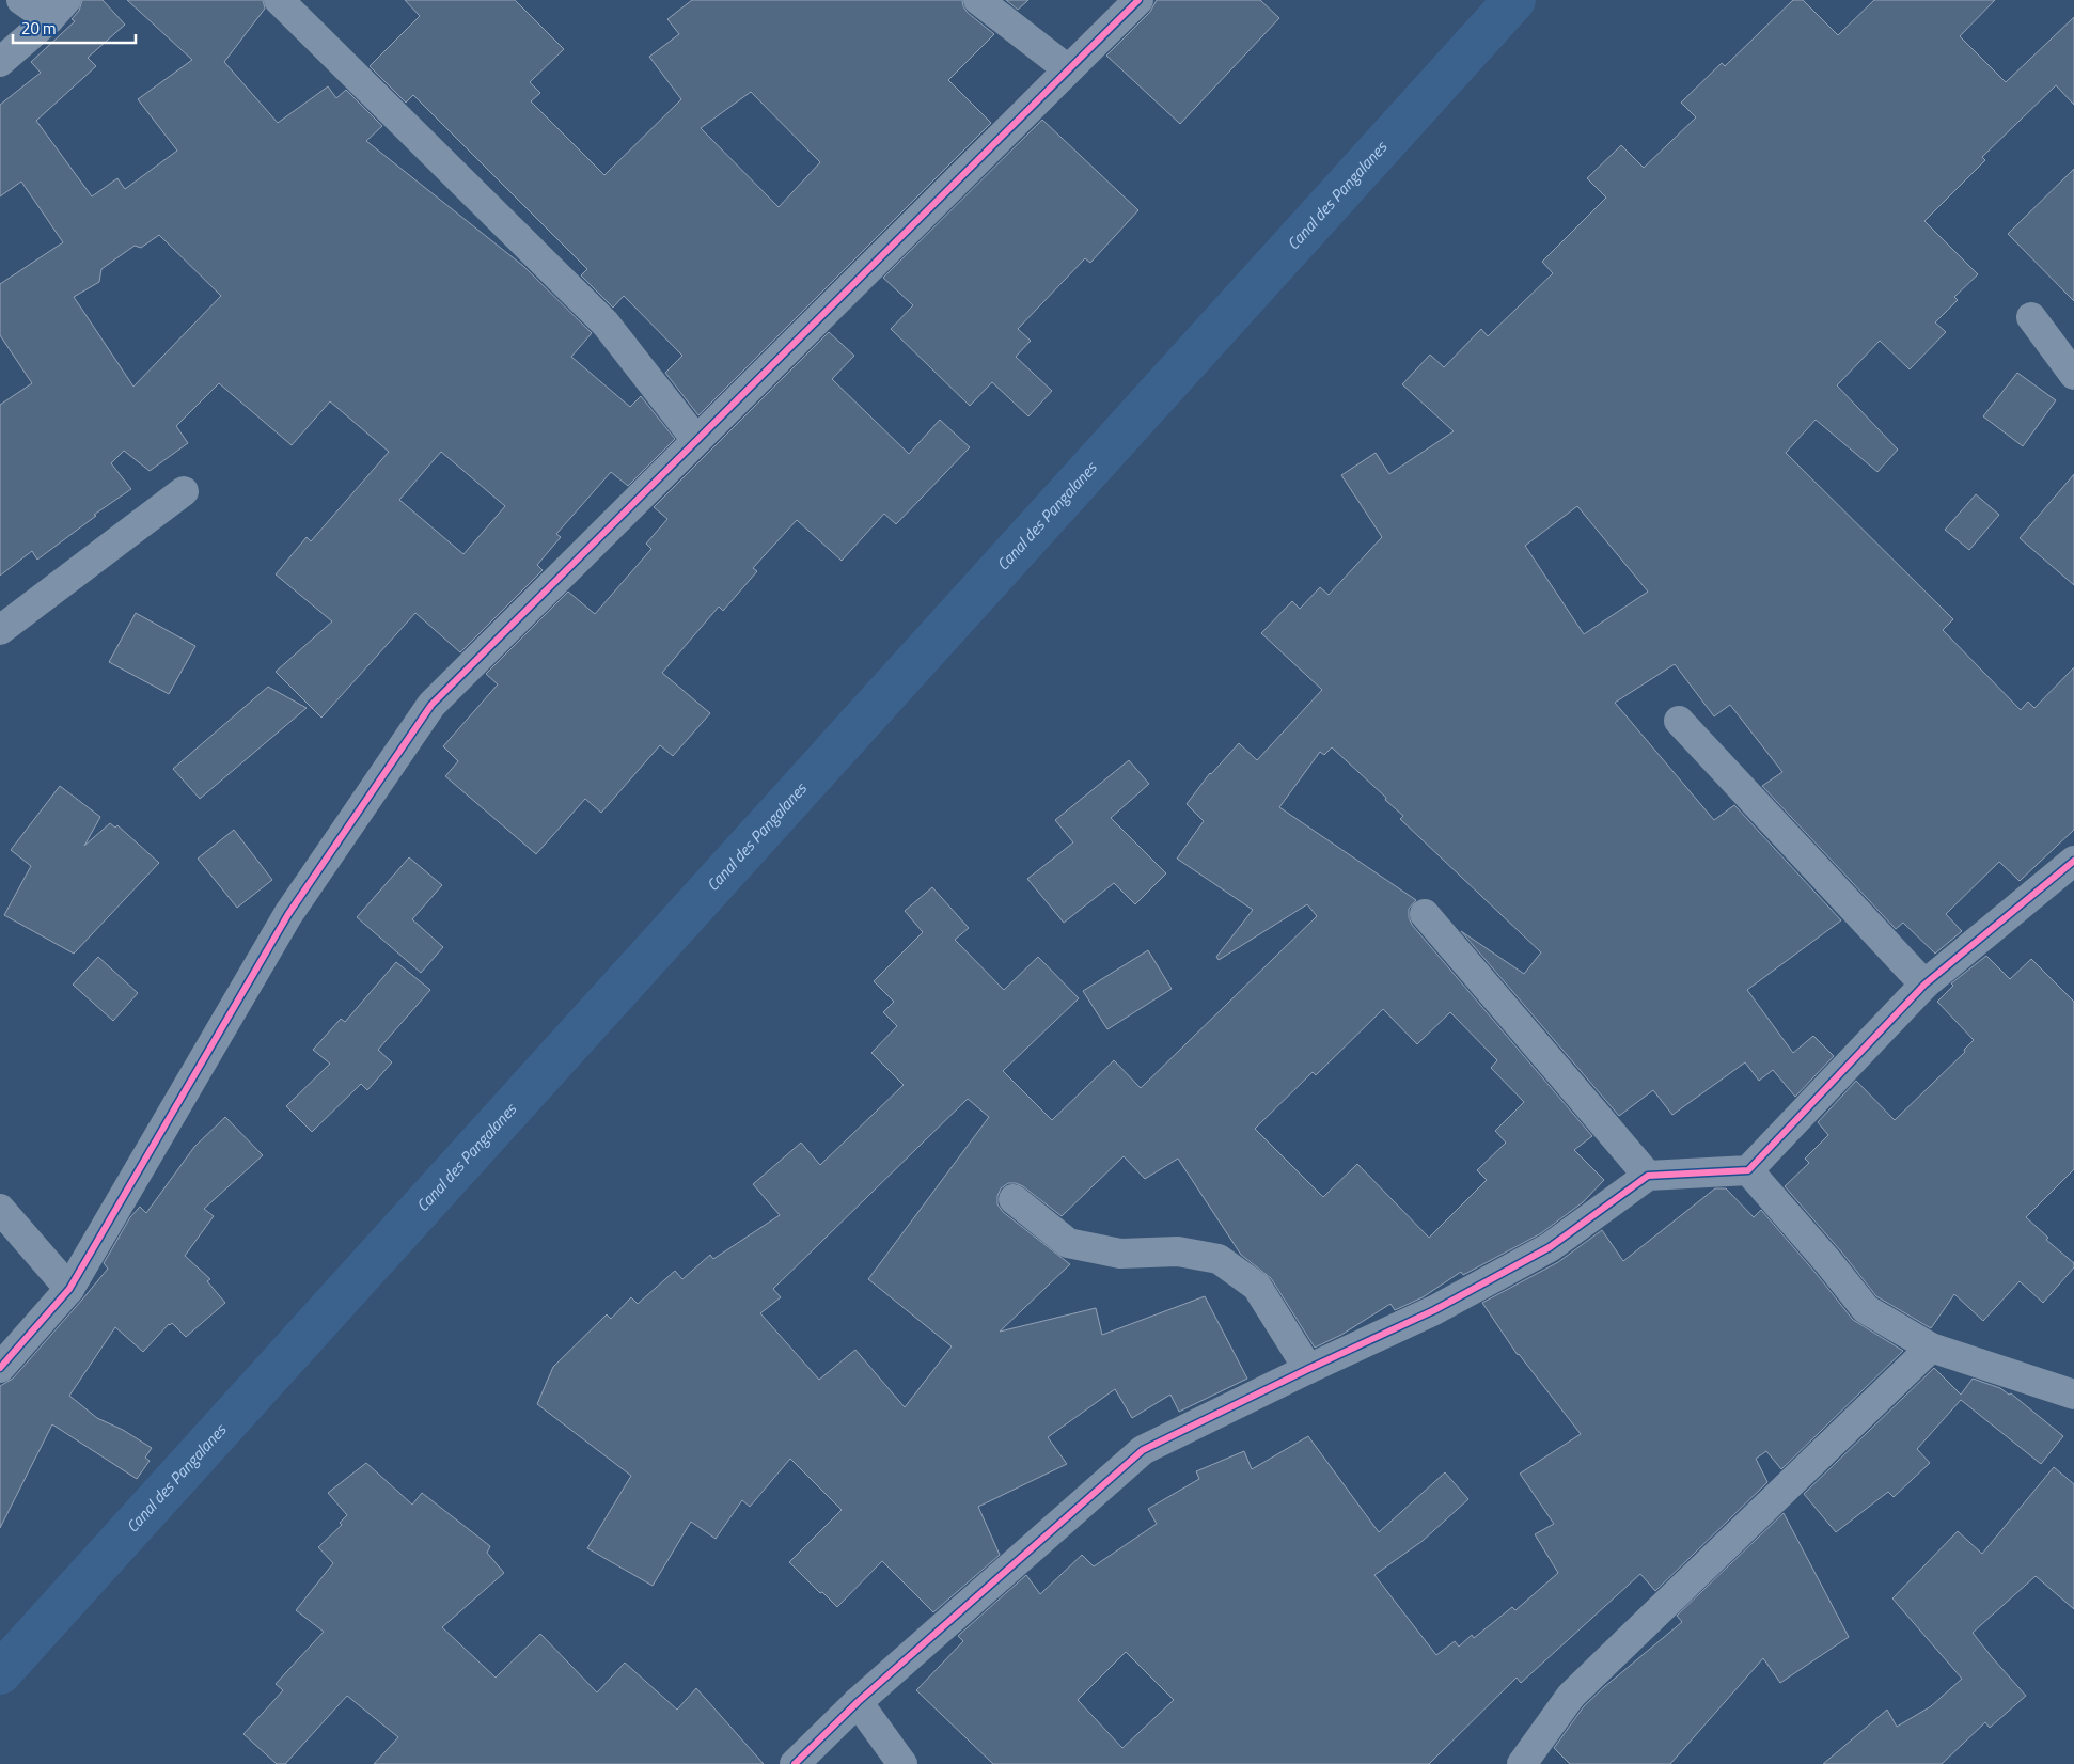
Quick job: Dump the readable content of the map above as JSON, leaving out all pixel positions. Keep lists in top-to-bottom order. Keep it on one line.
{"water":["Canal des Pangalanes"],"scale_bar":"20 m"}
